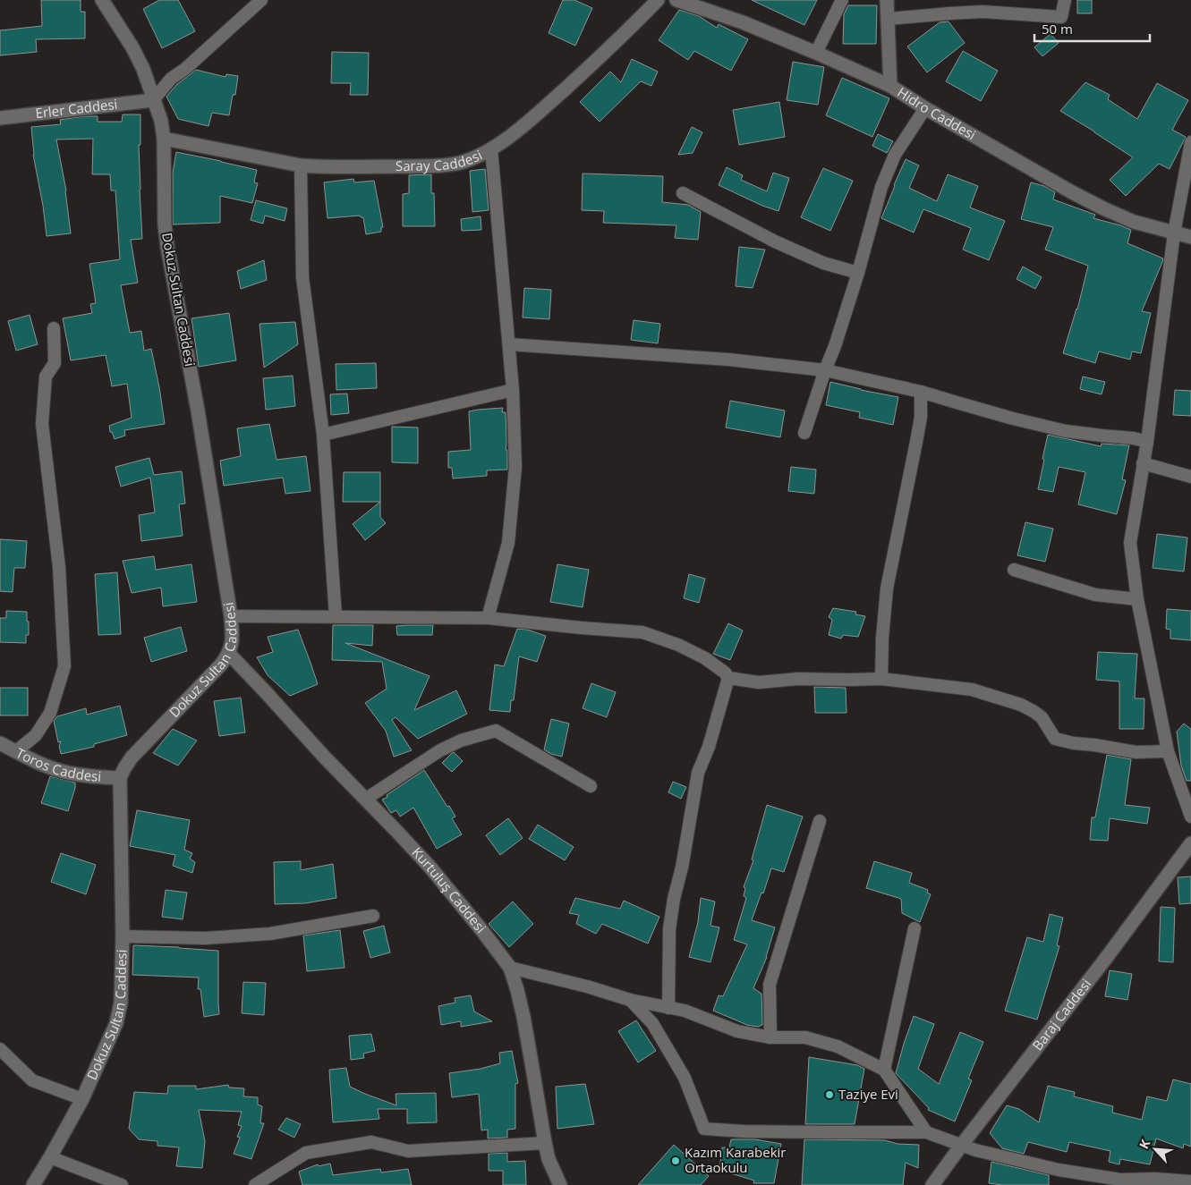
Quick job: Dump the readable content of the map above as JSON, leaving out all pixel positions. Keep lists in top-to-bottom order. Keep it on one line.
{"streets":{"street":["Erler Caddesi","Hidro Caddesi","Saray Caddesi","Dokuz Sultan Caddesi","Toros Caddesi","Kurtuluş Caddesi","Baraj Caddesi"]},"crossings":[["Erler Caddesi","Dokuz Sultan Caddesi"],["Saray Caddesi","Dokuz Sultan Caddesi"],["Dokuz Sultan Caddesi","Toros Caddesi"],["Dokuz Sultan Caddesi","Kurtuluş Caddesi"]],"places":["Taziye Evi","Kazım Karabekir Ortaokulu"],"scale_bar":"50 m","north":"top left"}
